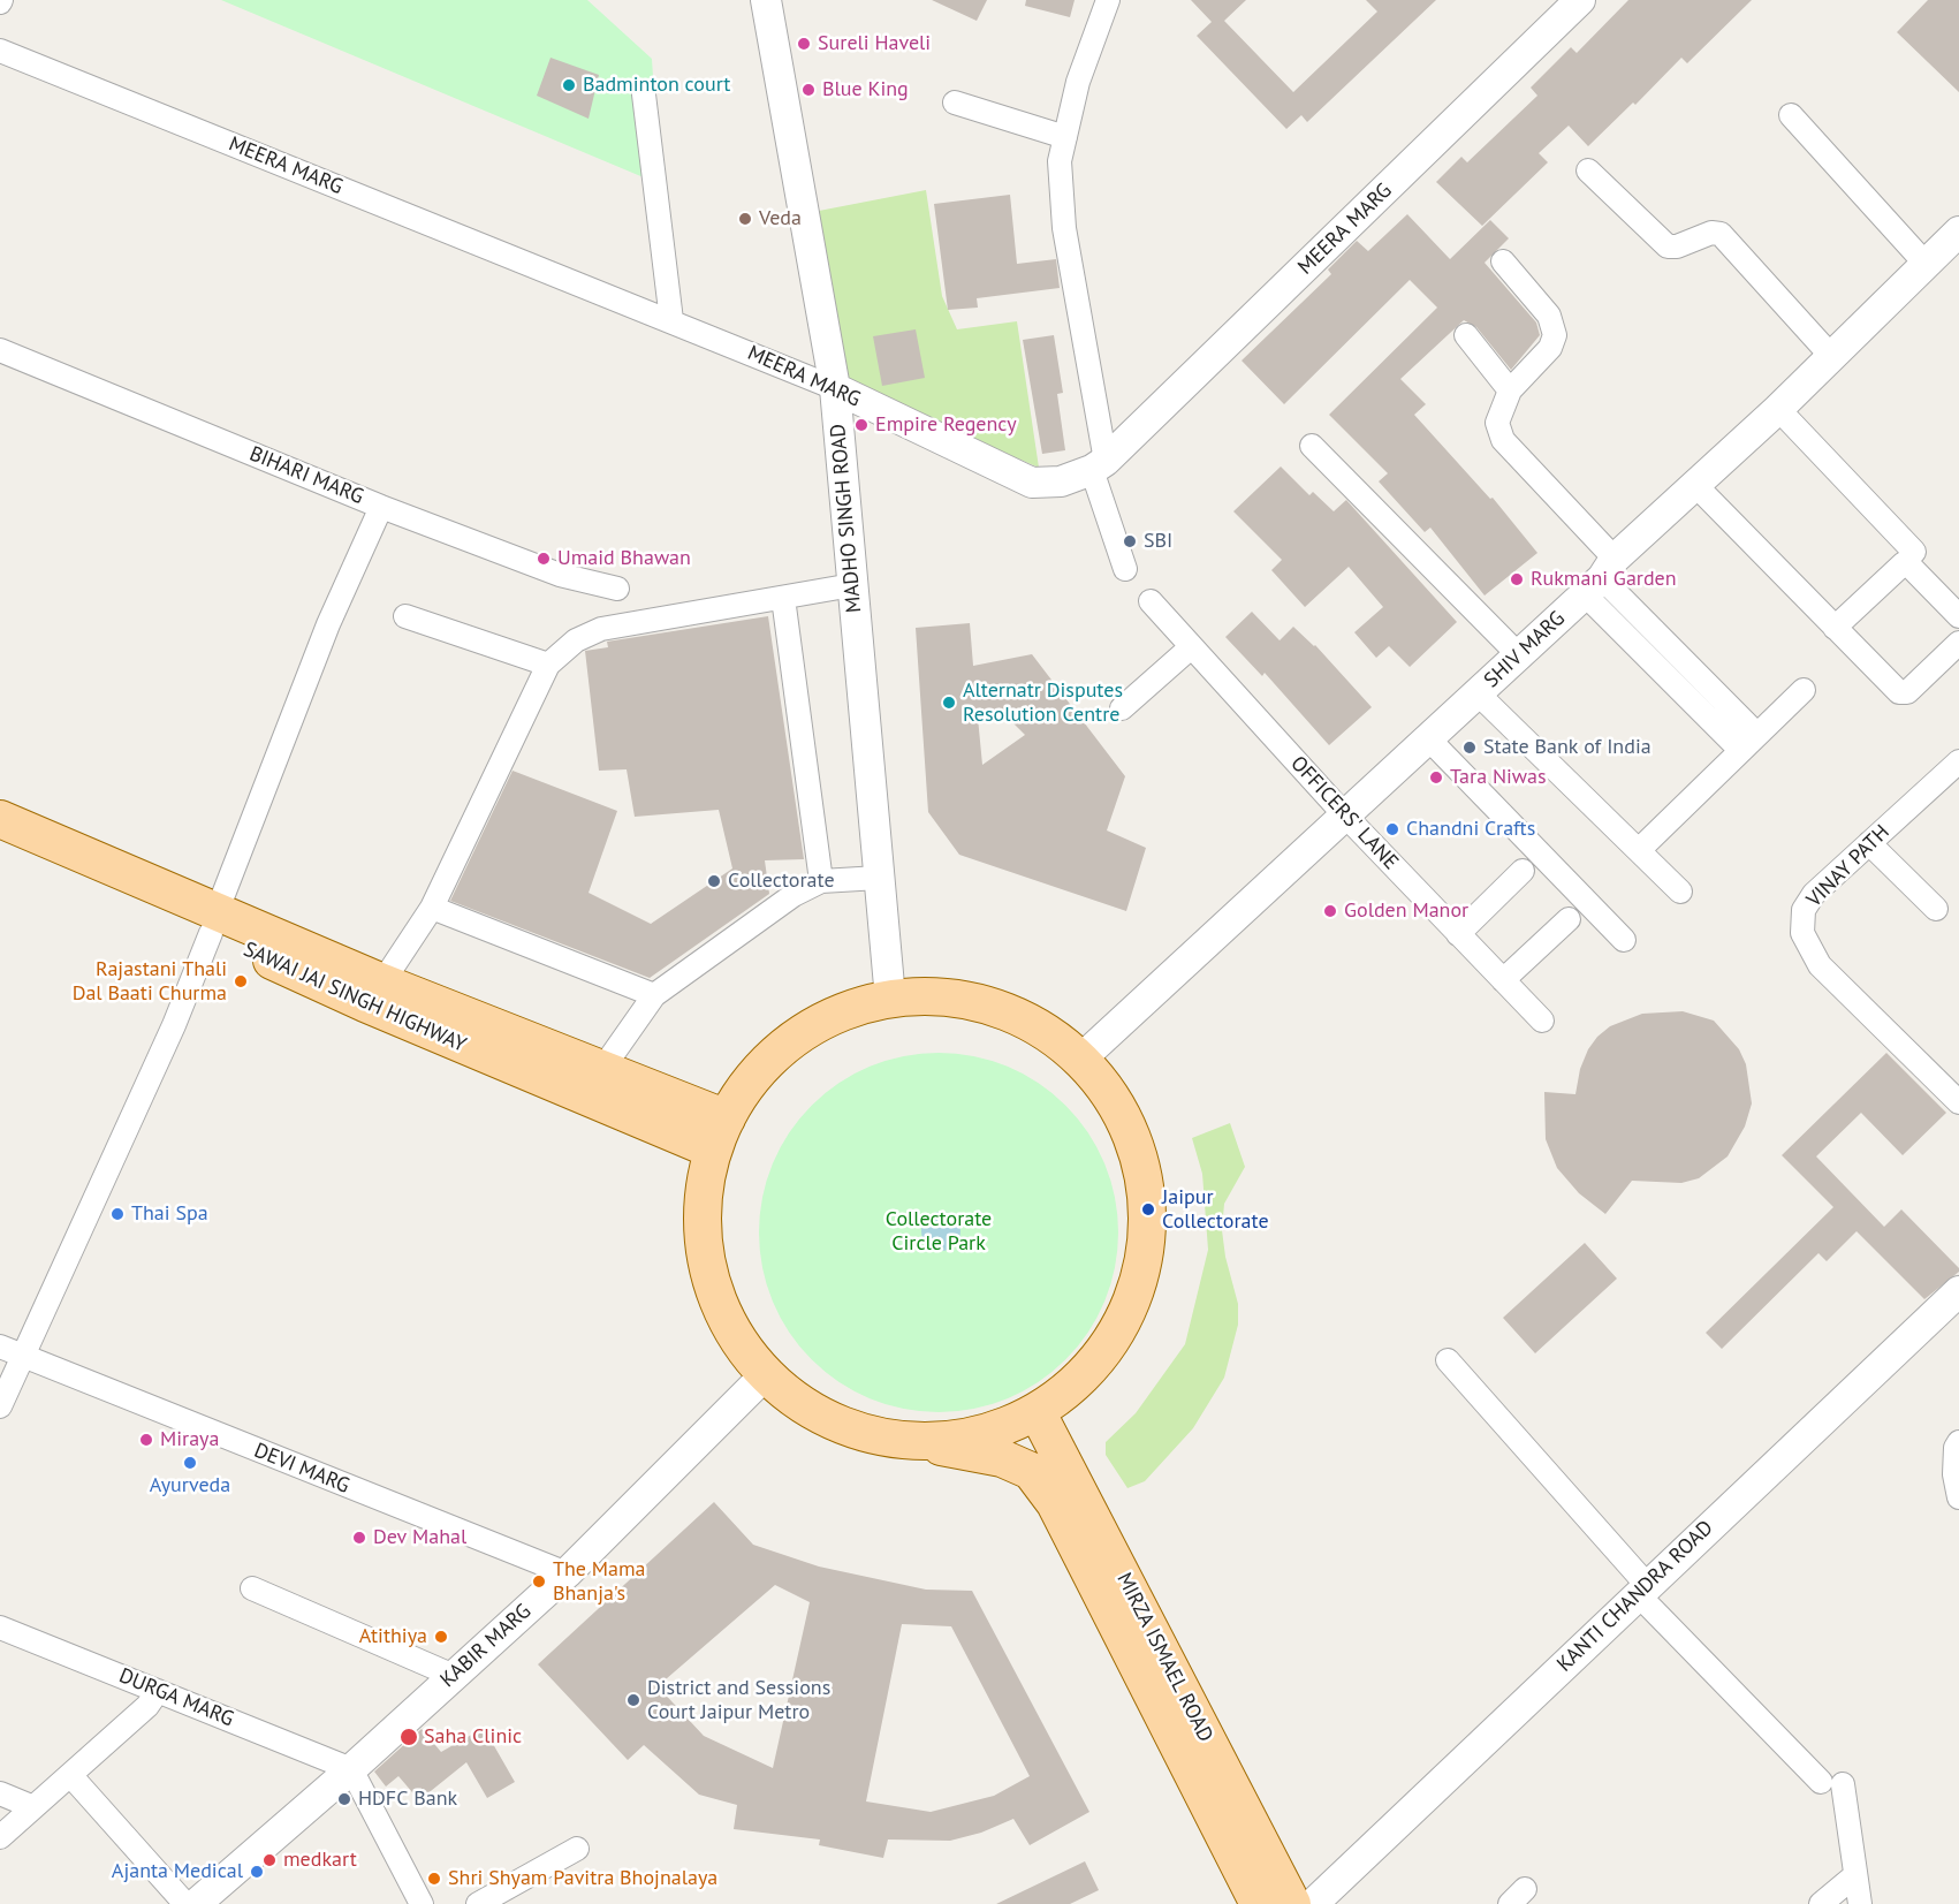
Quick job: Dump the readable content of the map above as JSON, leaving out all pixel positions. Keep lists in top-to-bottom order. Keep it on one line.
{"streets":{"main road":["SAWAI JAI SINGH HIGHWAY","MIRZA ISMAEL ROAD"],"street":["MEERA MARG","BIHARI MARG","MADHO SINGH ROAD","SHIV MARG","OFFICERS' LANE","VINAY PATH","DEVI MARG","KANTI CHANDRA ROAD","KABIR MARG","DURGA MARG"]},"crossings":[["MEERA MARG","MADHO SINGH ROAD"],["SHIV MARG","OFFICERS' LANE"],["DEVI MARG","KABIR MARG"],["KABIR MARG","DURGA MARG"]],"parks":["Collectorate Circle Park"],"places":["Sureli Haveli","Badminton court","Blue King","Veda","Empire Regency","SBI","Umaid Bhawan","Rukmani Garden","Alternatr Disputes Resolution Centre","State Bank of India","Tara Niwas","Chandni Crafts","Collectorate","Golden Manor","Rajastani Thali Dal Baati Churma","Jaipur Collectorate","Thai Spa","Miraya","Ayurveda","Dev Mahal","The Mama Bhanja's","Atithiya","District and Sessions Court Jaipur Metro","Saha Clinic","HDFC Bank","medkart","Ajanta Medical","Shri Shyam Pavitra Bhojnalaya"]}
